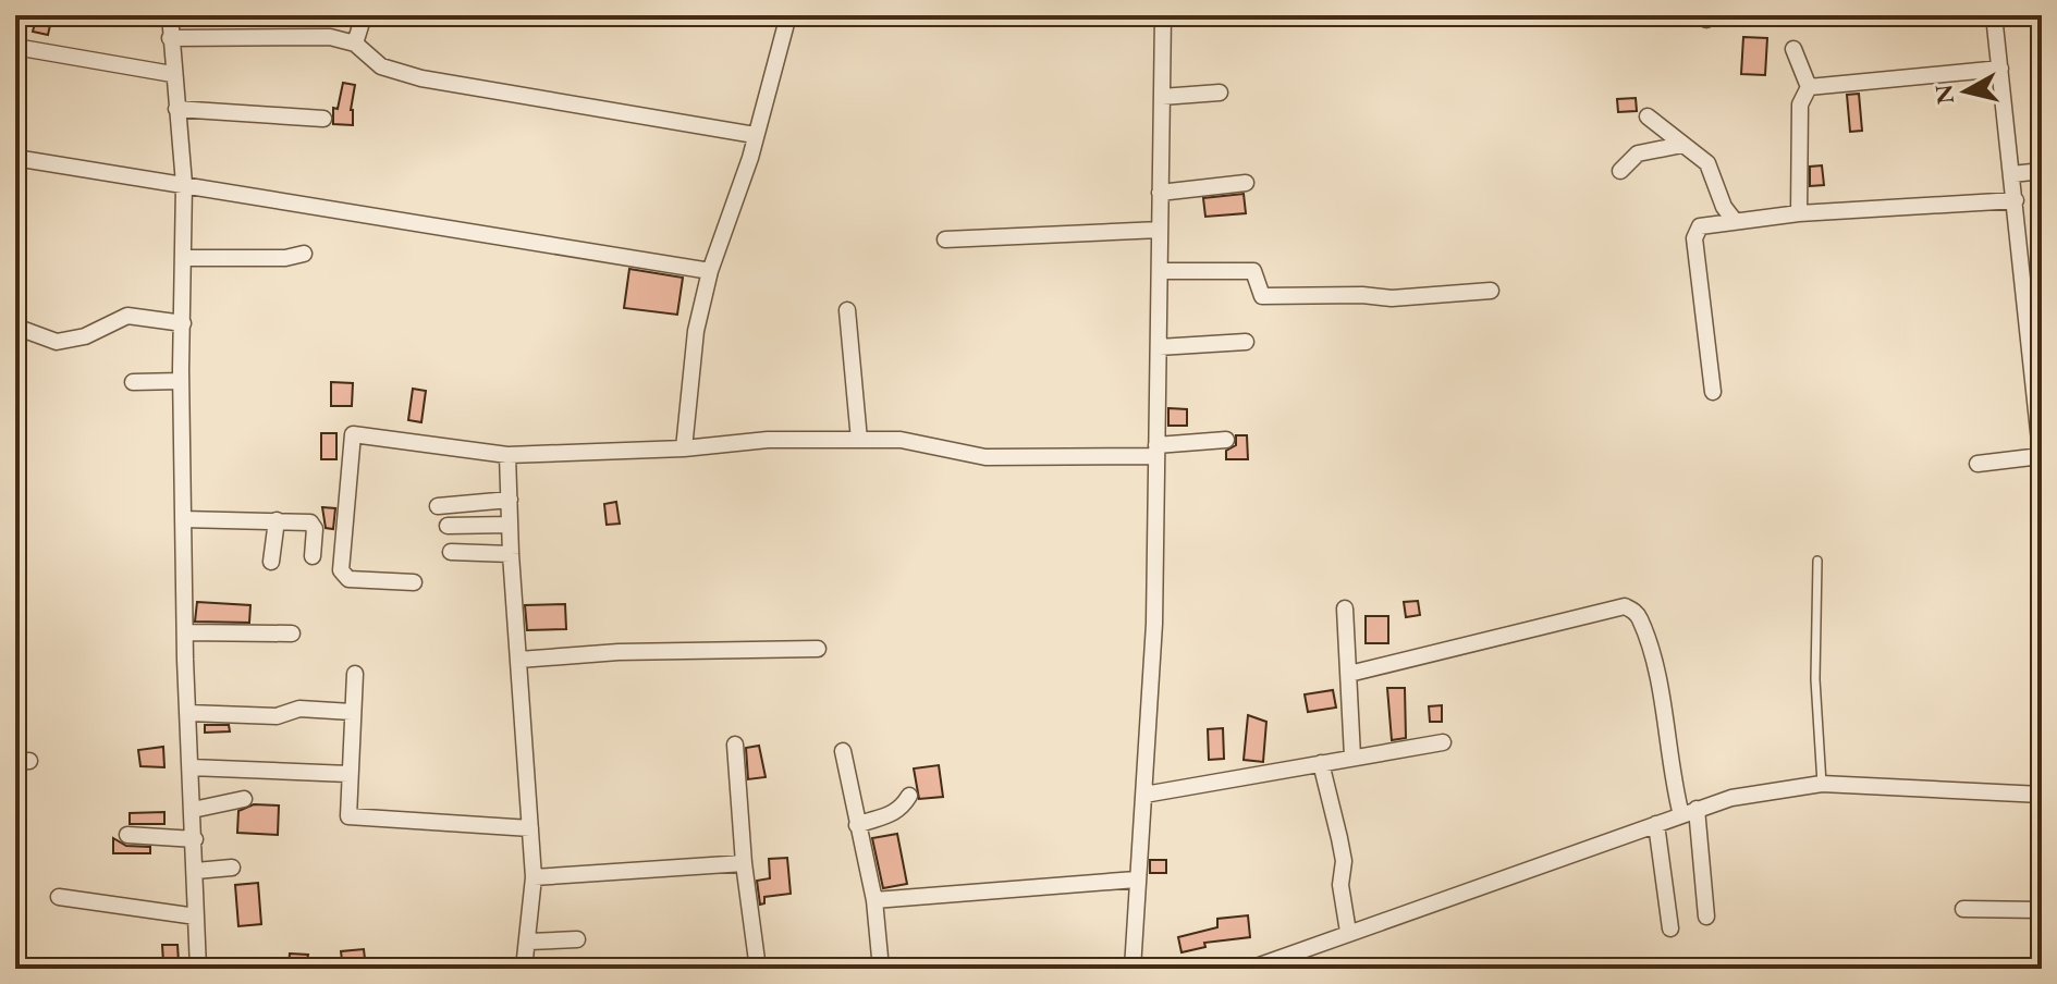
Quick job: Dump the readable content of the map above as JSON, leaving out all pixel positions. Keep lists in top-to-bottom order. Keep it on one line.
{"north":"left"}
